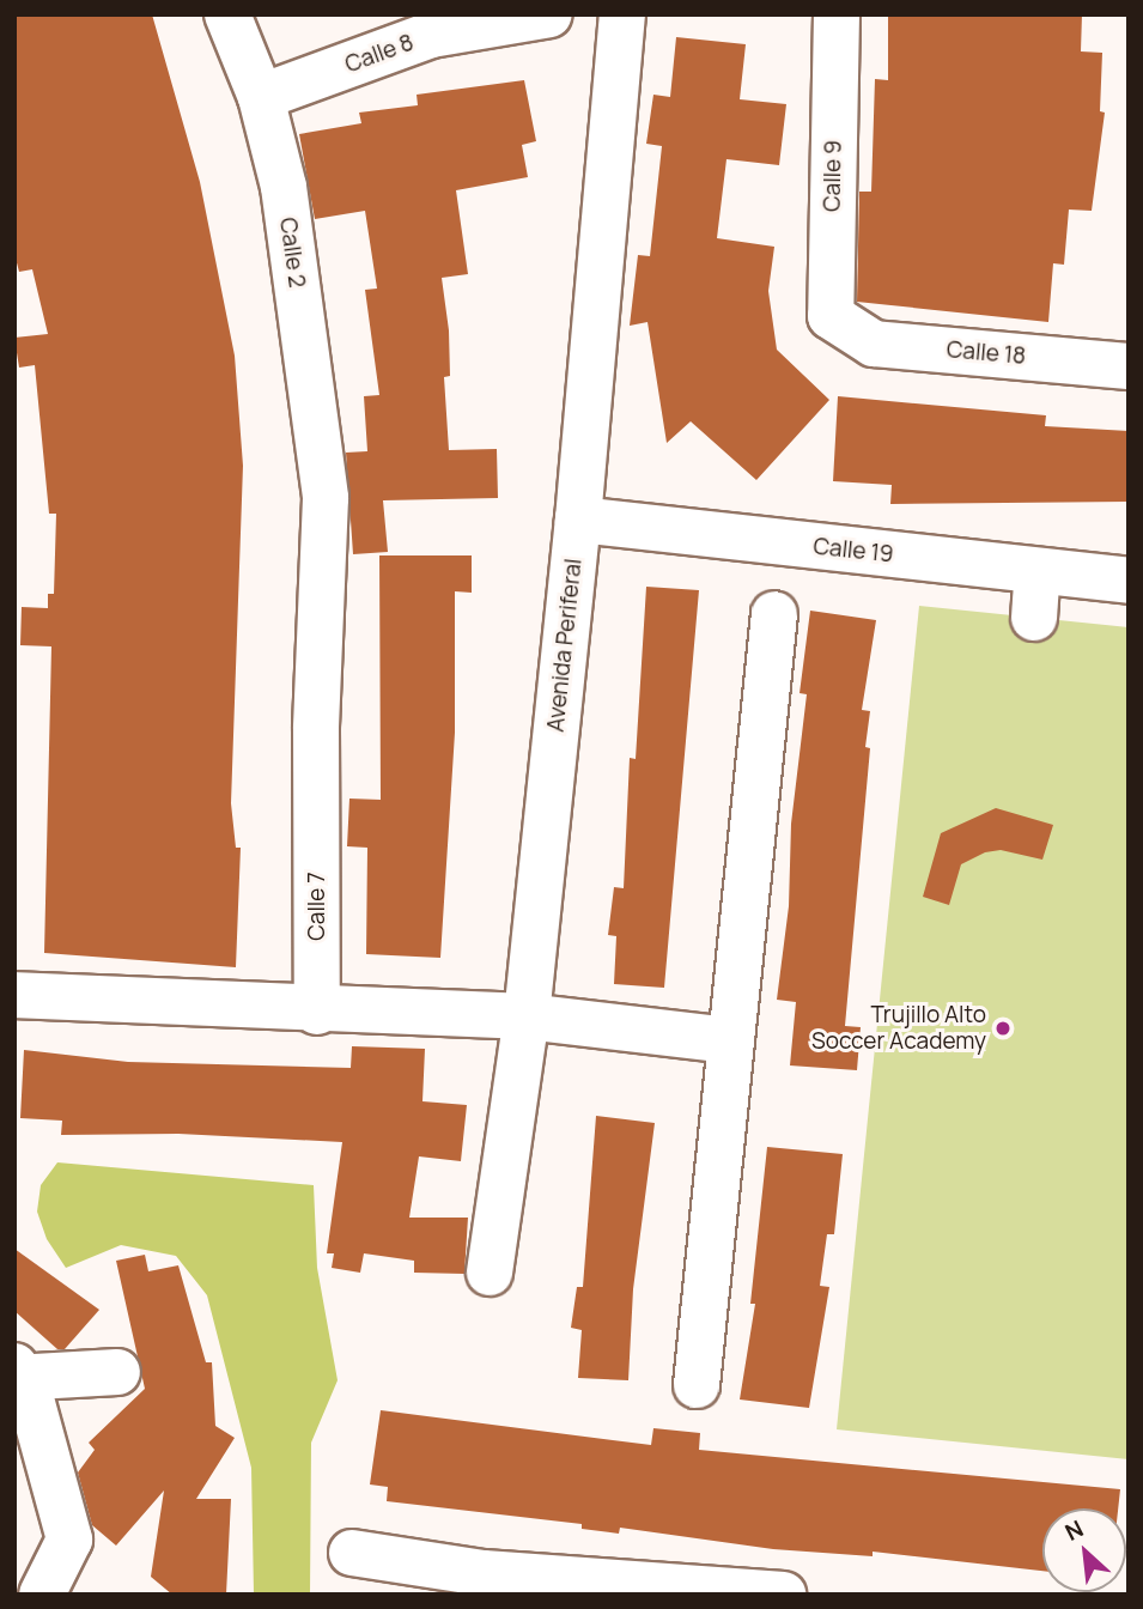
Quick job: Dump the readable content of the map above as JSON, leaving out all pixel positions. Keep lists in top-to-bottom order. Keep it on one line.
{"streets":{"street":["Calle 8","Calle 9","Calle 2","Calle 18","Calle 19","Avenida Periferal","Calle 7"]},"crossings":[["Calle 8","Calle 2"],["Calle 9","Calle 18"],["Calle 2","Calle 7"],["Calle 19","Avenida Periferal"]],"places":["Trujillo Alto Soccer Academy"],"north":"top left"}
